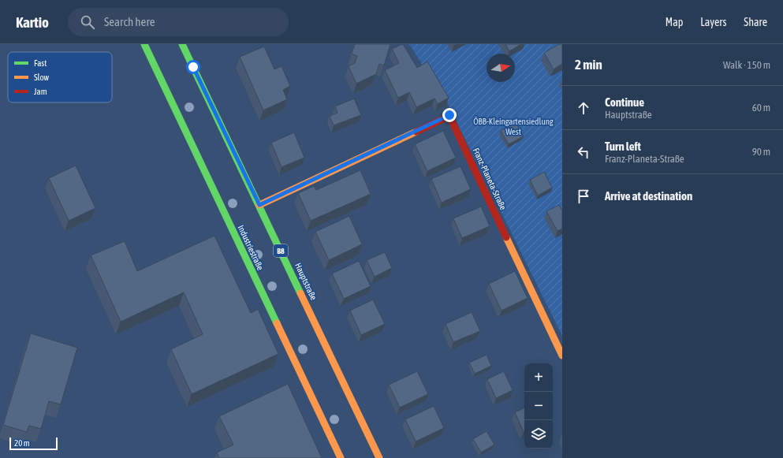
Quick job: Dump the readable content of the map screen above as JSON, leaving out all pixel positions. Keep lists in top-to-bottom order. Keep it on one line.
{"streets":{"street":["Franz-Planeta-Straße","Industriestraße","B8","Hauptstraße"]},"crossings":[["Franz-Planeta-Straße","Hauptstraße"]],"parks":["ÖBB-Kleingartensiedlung West"],"legend":["Fast","Slow","Jam"],"scale_bar":"20 m","north":"right","page":{"header":"Kartio","search":"Search here","nav":["Map","Layers","Share"],"heading":["2 min","Walk · 150 m"],"list":[["Continue","Hauptstraße","60 m"],["Turn left","Franz-Planeta-Straße","90 m"],"Arrive at destination"],"map_buttons":["+","−"],"scale":"20 m"}}
